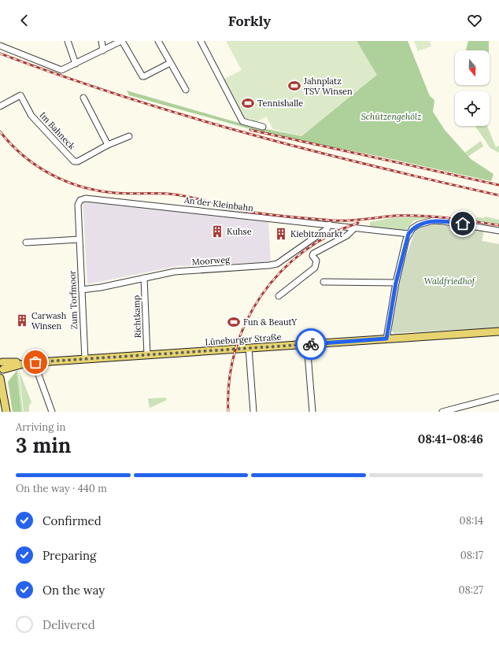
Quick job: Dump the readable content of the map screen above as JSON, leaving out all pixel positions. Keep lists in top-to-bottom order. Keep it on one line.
{"streets":{"main road":["Lüneburger Straße"],"street":["Im Bahneck","An der Kleinbahn","Moorweg","Zum Torfmoor","Richtkamp"]},"crossings":[["An der Kleinbahn","Moorweg"],["An der Kleinbahn","Zum Torfmoor"],["Moorweg","Zum Torfmoor"],["Moorweg","Richtkamp"],["Zum Torfmoor","Lüneburger Straße"],["Richtkamp","Lüneburger Straße"]],"parks":["Schützengehölz","Waldfriedhof"],"places":{"sports":["Jahnplatz TSV Winsen","Tennishalle","Fun & BeautY"],"building":["Kuhse","Kiebitzmarkt","Carwash Winsen"]},"north":"bottom","page":{"header":"Forkly","heading":["3 min","Arriving in","08:41–08:46"],"bar":"On the way · 440 m","list":[["Confirmed","08:14"],["Preparing","08:17"],["On the way","08:27"],"Delivered"]}}
